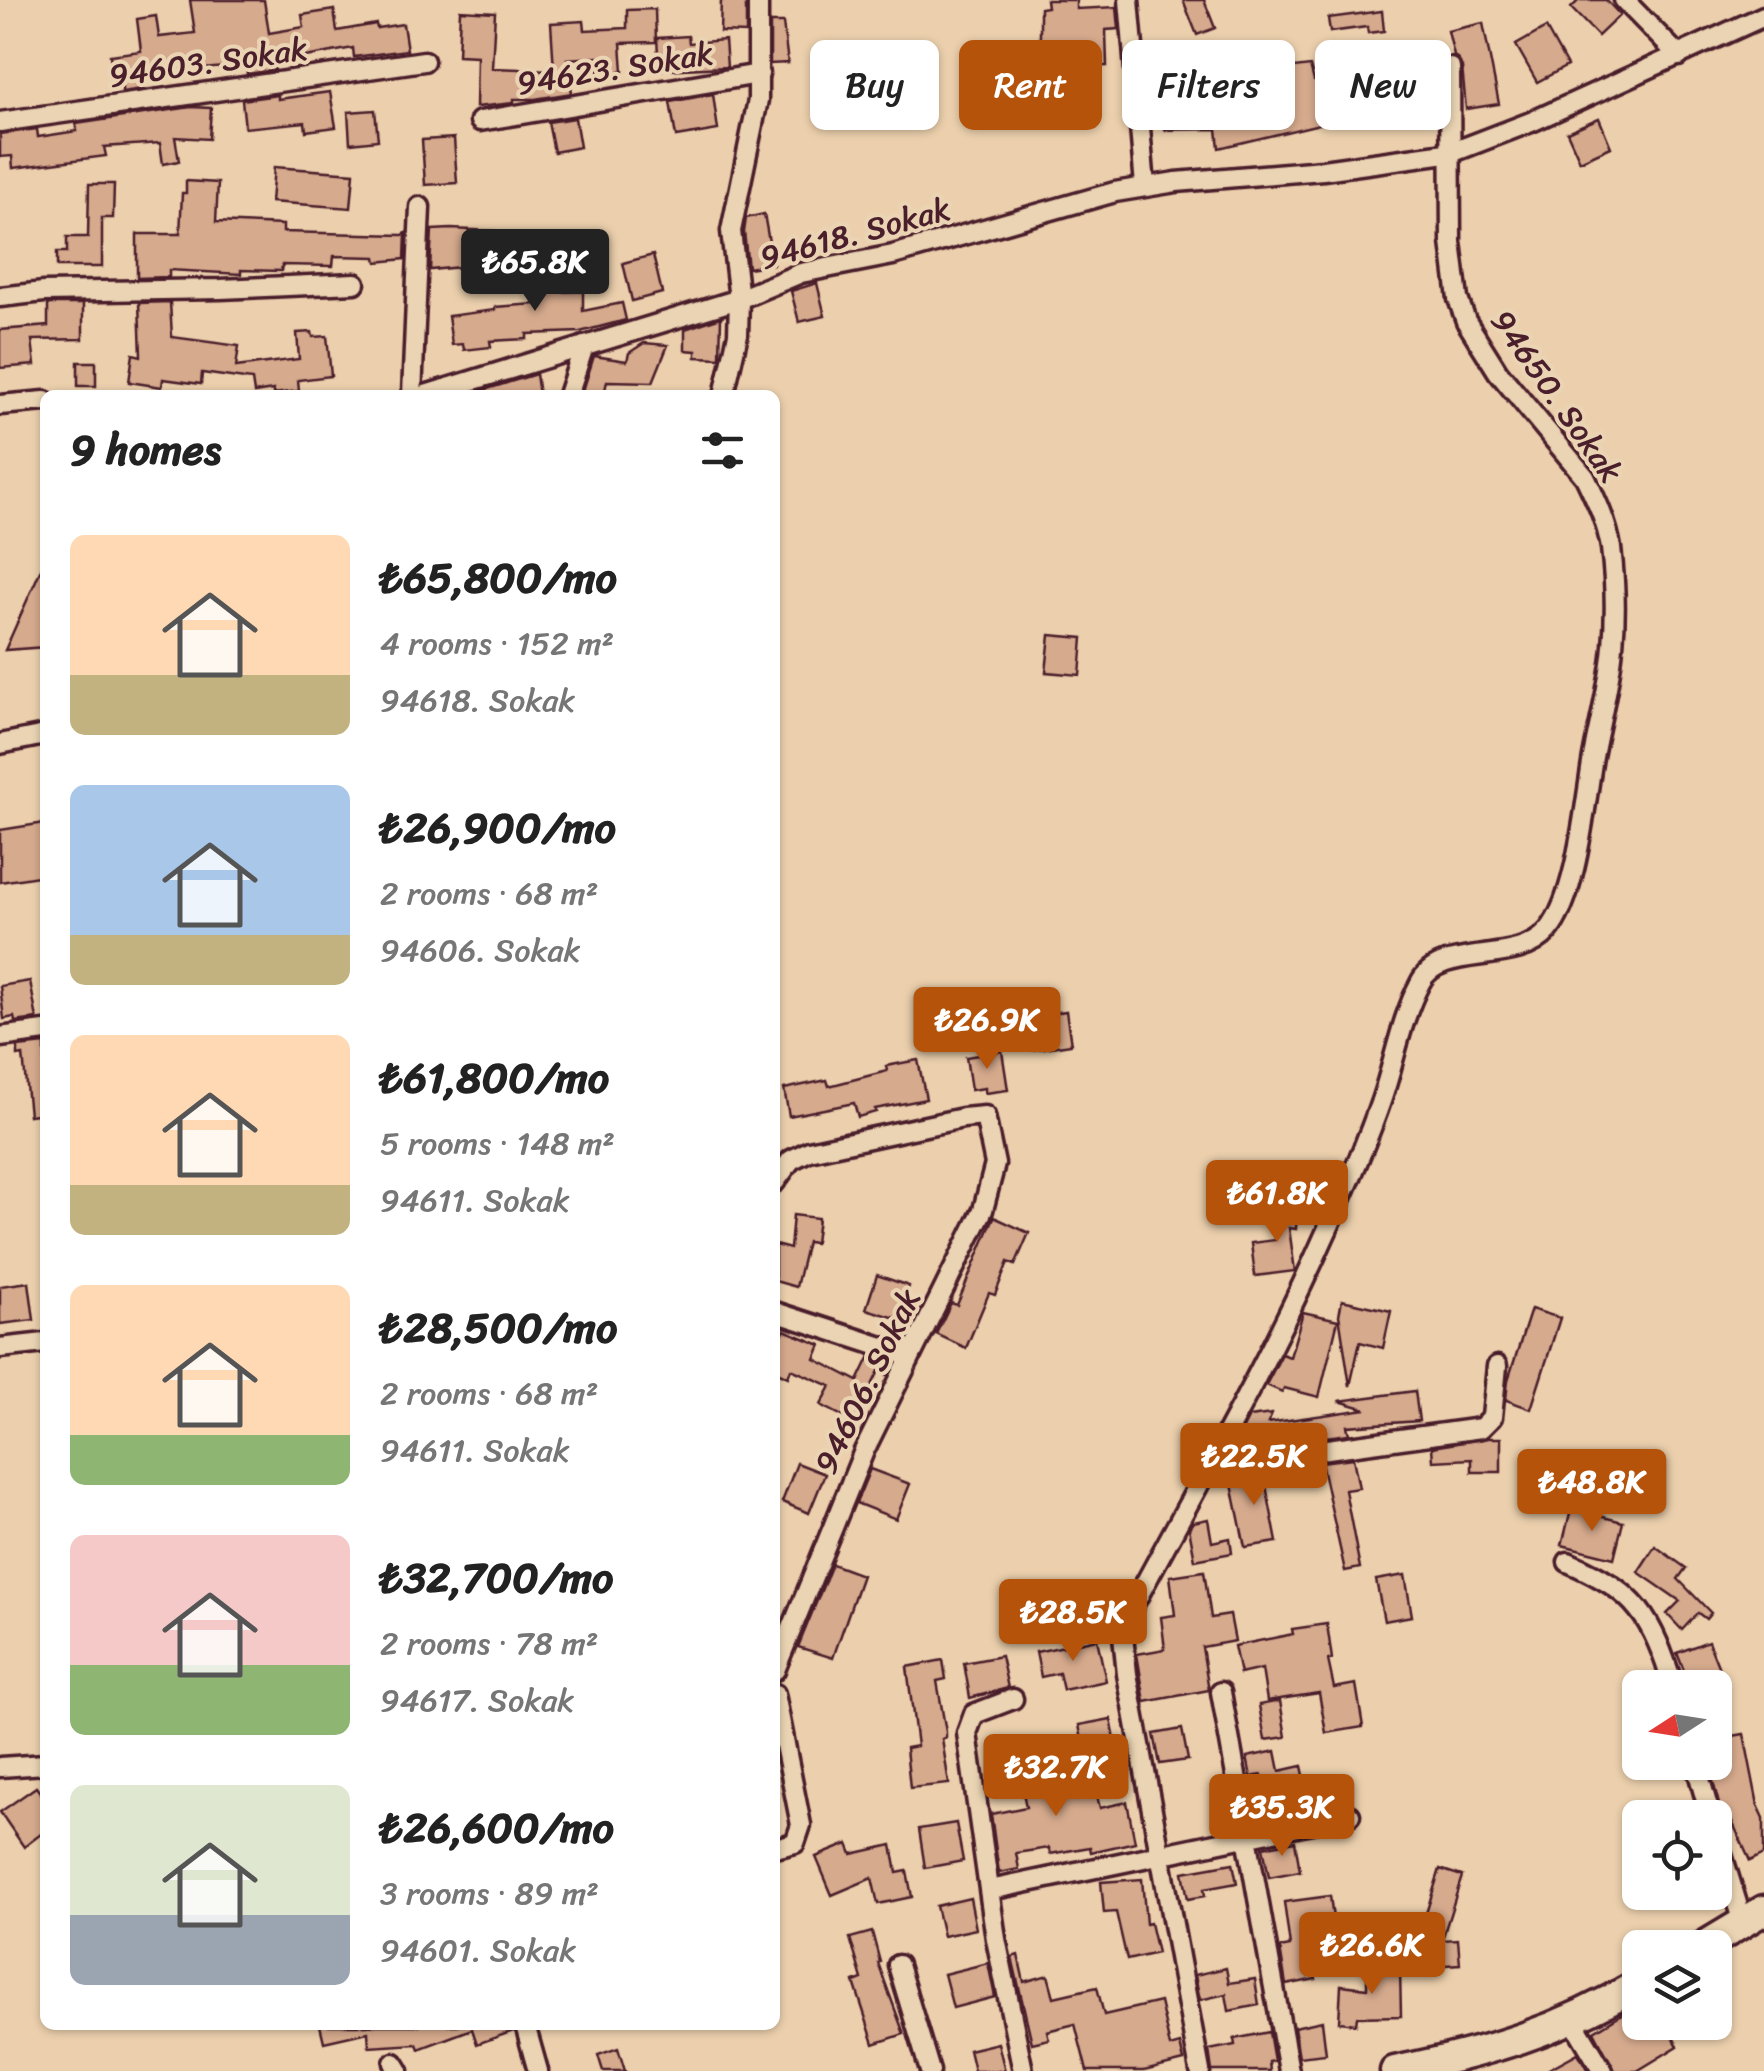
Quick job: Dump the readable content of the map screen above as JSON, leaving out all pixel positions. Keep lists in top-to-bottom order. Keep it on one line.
{"streets":{"street":["94603. Sokak","94623. Sokak","94618. Sokak","94650. Sokak","94606. Sokak"]},"crossings":[["94623. Sokak","94618. Sokak"],["94618. Sokak","94650. Sokak"]],"north":"left","page":{"chip":["Buy","Rent","Filters","New"],"price":["₺65.8K","₺26.9K","₺61.8K","₺22.5K","₺48.8K","₺28.5K","₺32.7K","₺35.3K","₺26.6K"],"heading":"9 homes","list":[{"name":"₺65,800/mo","note":"4 rooms · 152 m² · 94618. Sokak"},{"name":"₺26,900/mo","note":"2 rooms · 68 m² · 94606. Sokak"},{"name":"₺61,800/mo","note":"5 rooms · 148 m² · 94611. Sokak"},{"name":"₺28,500/mo","note":"2 rooms · 68 m² · 94611. Sokak"},{"name":"₺32,700/mo","note":"2 rooms · 78 m² · 94617. Sokak"},{"name":"₺26,600/mo","note":"3 rooms · 89 m² · 94601. Sokak"}]}}
